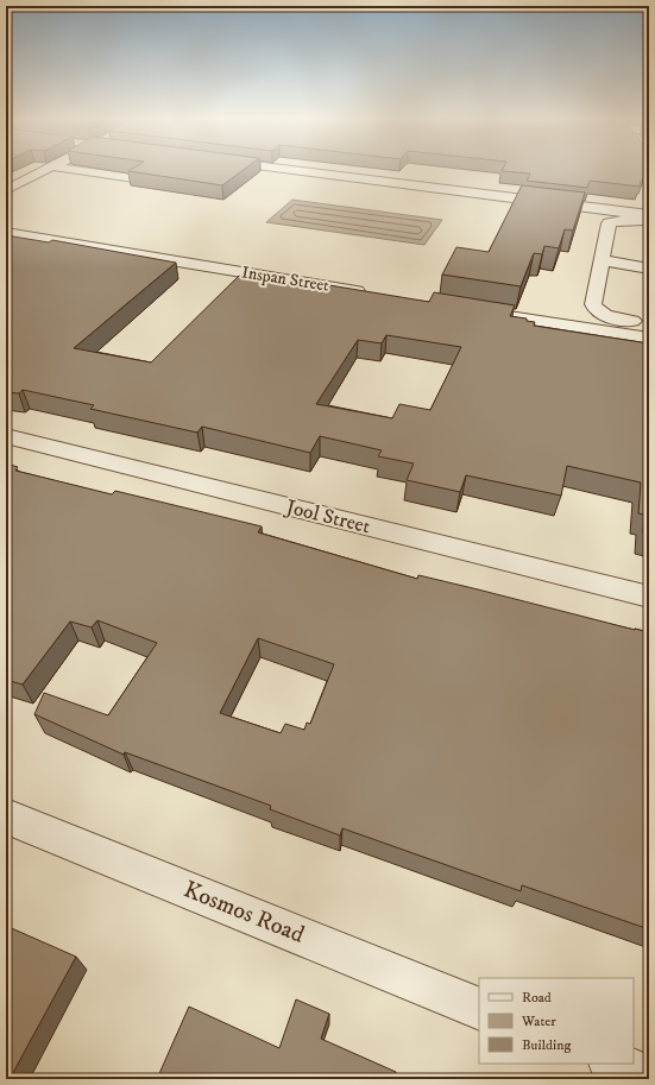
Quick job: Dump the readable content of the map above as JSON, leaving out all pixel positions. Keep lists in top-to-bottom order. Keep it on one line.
{"streets":{"street":["Inspan Street","Jool Street","Kosmos Road"]},"legend":["Road","Water","Building"]}
